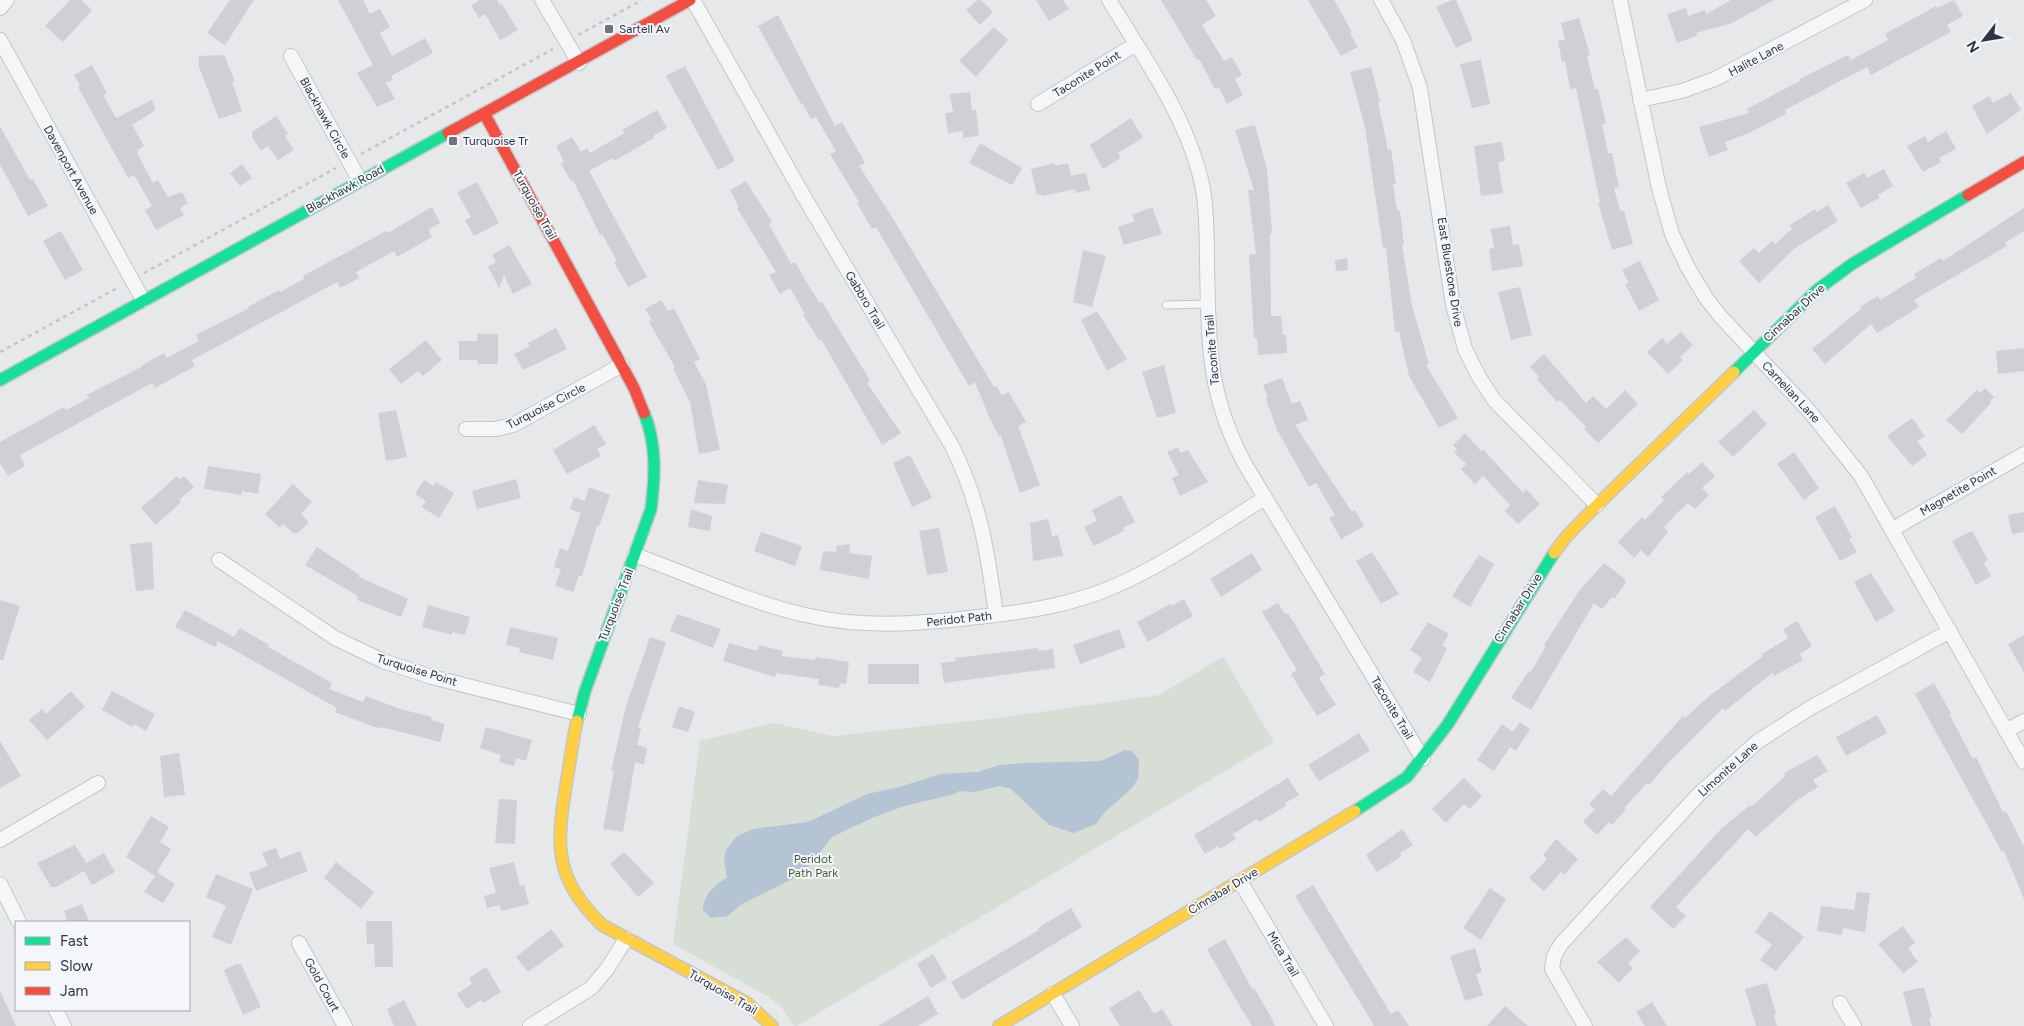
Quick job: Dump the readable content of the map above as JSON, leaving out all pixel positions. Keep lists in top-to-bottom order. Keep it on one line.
{"streets":{"street":["Halite Lane","Taconite Point","Blackhawk Circle","Davenport Avenue","Blackhawk Road","Turquoise Trail","East Bluestone Drive","Gabbro Trail","Cinnabar Drive","Taconite Trail","Carnelian Lane","Turquoise Circle","Magnetite Point","Peridot Path","Turquoise Point","Limonite Lane","Mica Trail","Gold Court"]},"crossings":[["Halite Lane","Carnelian Lane"],["Taconite Point","Taconite Trail"],["Blackhawk Circle","Blackhawk Road"],["Davenport Avenue","Blackhawk Road"],["Blackhawk Road","Turquoise Trail"],["Blackhawk Road","Gabbro Trail"],["Turquoise Trail","Turquoise Circle"],["Turquoise Trail","Peridot Path"],["Turquoise Trail","Turquoise Point"],["East Bluestone Drive","Cinnabar Drive"],["Gabbro Trail","Peridot Path"],["Cinnabar Drive","Taconite Trail"],["Cinnabar Drive","Carnelian Lane"],["Cinnabar Drive","Mica Trail"],["Taconite Trail","Peridot Path"],["Carnelian Lane","Magnetite Point"],["Carnelian Lane","Limonite Lane"]],"parks":["Peridot Path Park"],"places":{"transit":["Sartell Av","Turquoise Tr"]},"legend":["Fast","Slow","Jam"],"north":"bottom left"}
